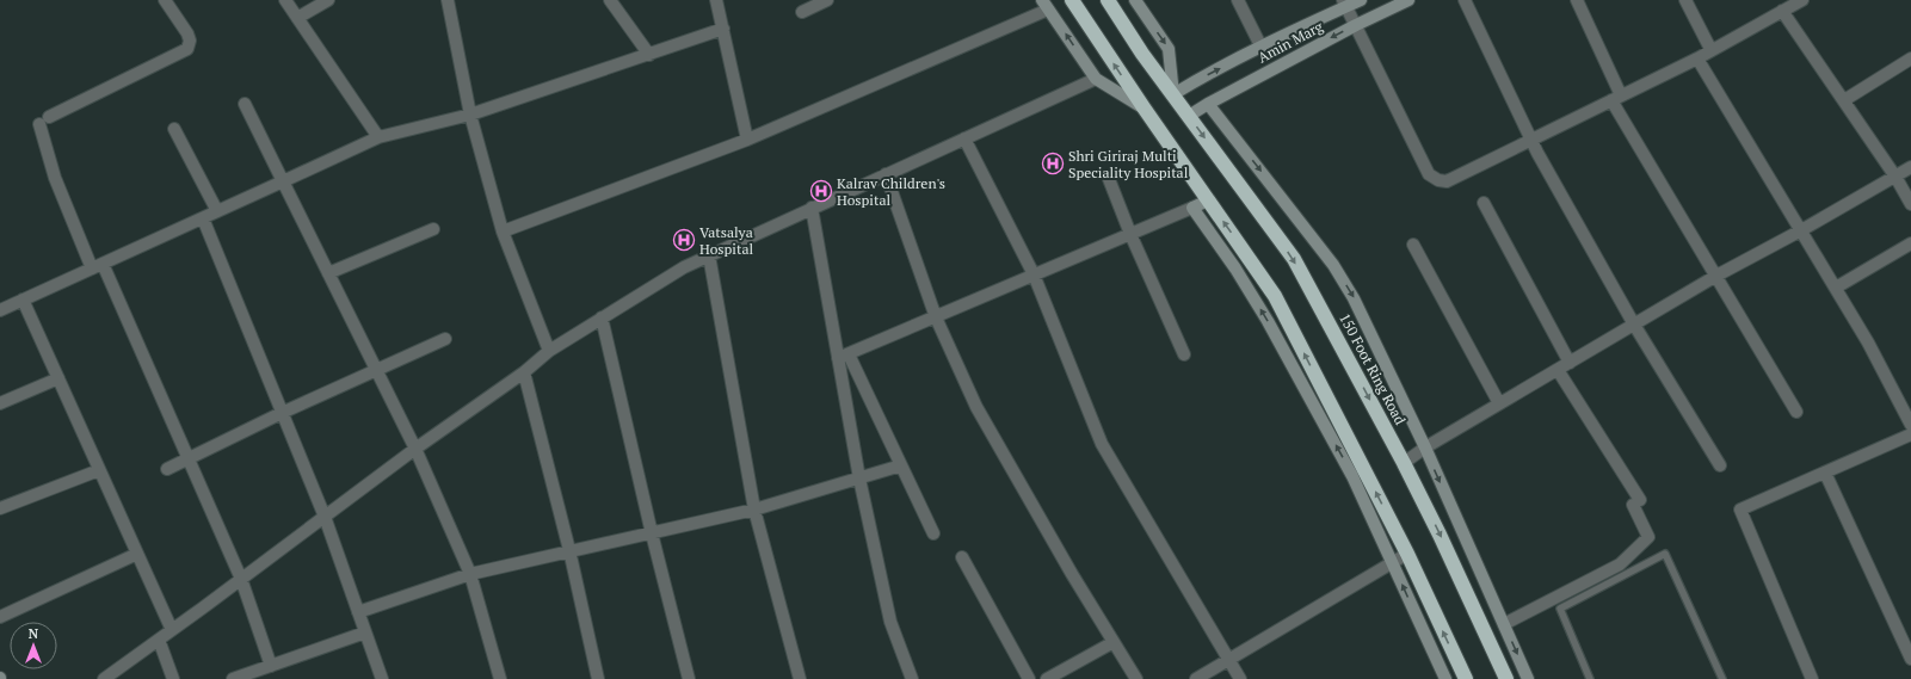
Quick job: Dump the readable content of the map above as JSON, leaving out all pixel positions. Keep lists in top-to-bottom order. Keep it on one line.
{"streets":{"highway":["150 Foot Ring Road"],"street":["Amin Marg"]},"crossings":[["Amin Marg","150 Foot Ring Road"]],"places":{"hospital":["Shri Giriraj Multi Speciality Hospital","Kalrav Children's Hospital","Vatsalya Hospital"]},"north":"top"}
